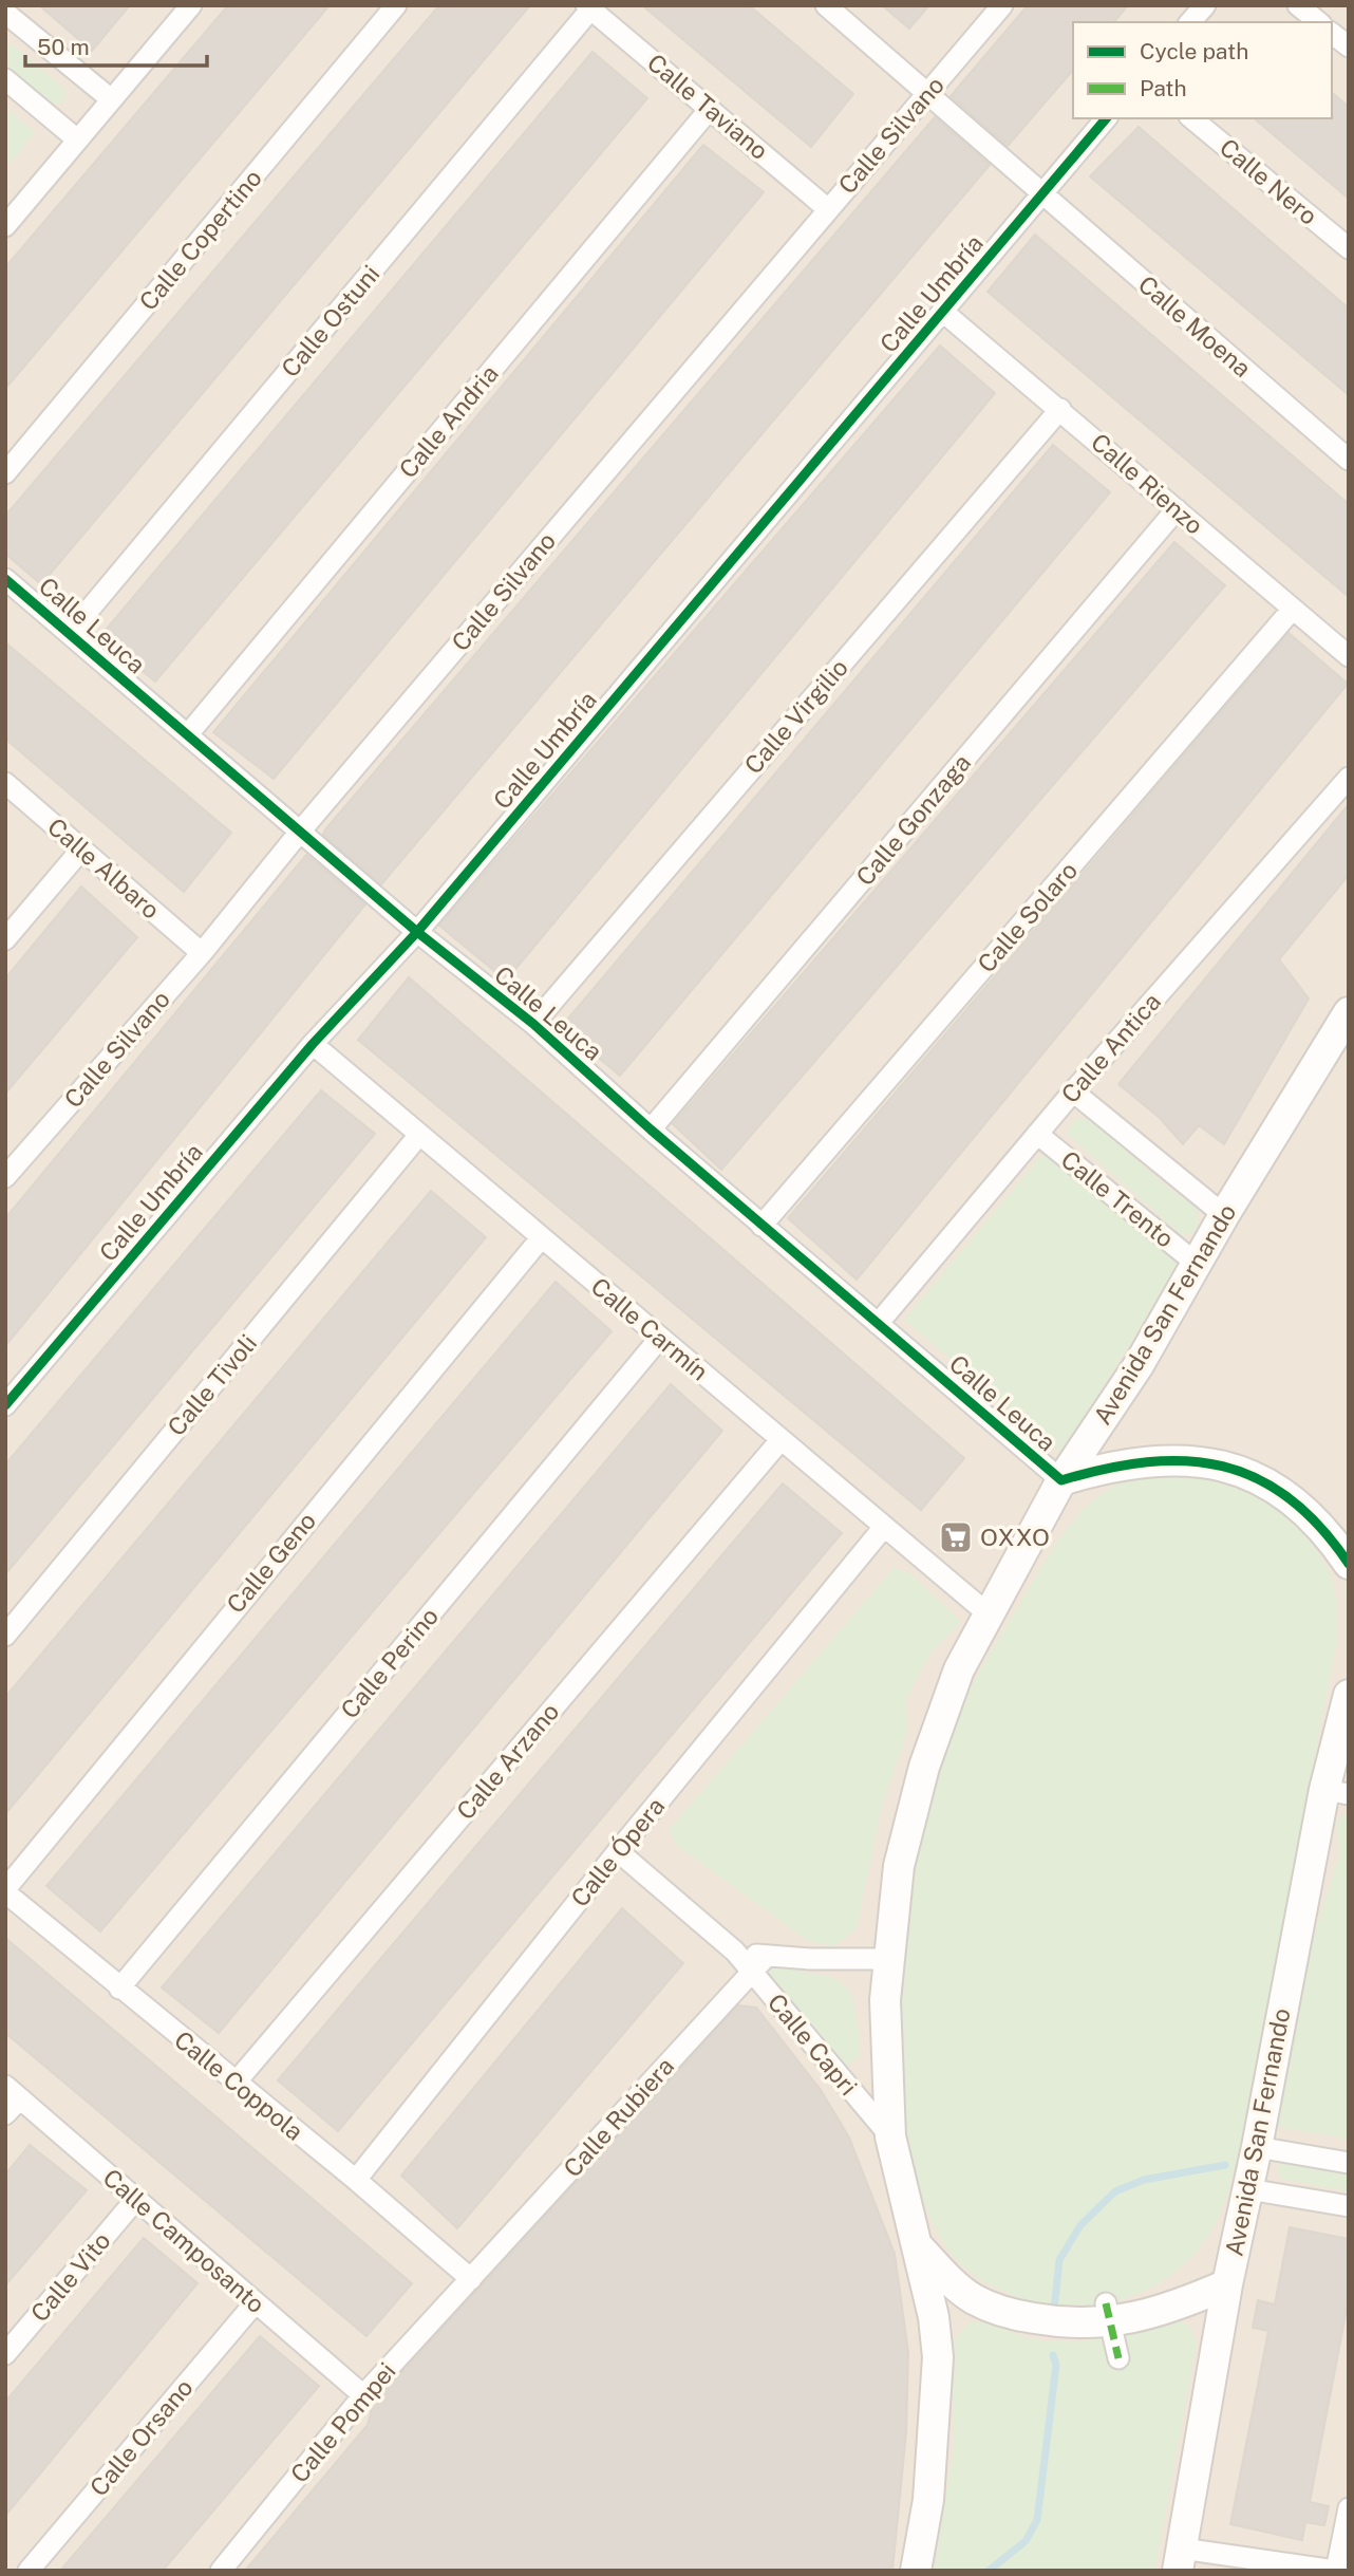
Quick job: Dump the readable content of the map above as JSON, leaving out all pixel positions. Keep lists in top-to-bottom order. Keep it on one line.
{"streets":{"street":["Calle Taviano","Calle Silvano","Calle Nero","Calle Copertino","Calle Umbría","Calle Ostuni","Calle Moena","Calle Andria","Calle Rienzo","Calle Leuca","Calle Virgilio","Calle Gonzaga","Calle Albaro","Calle Solaro","Calle Antica","Calle Trento","Avenida San Fernando","Calle Carmín","Calle Tivoli","Calle Geno","Calle Perino","Calle Arzano","Calle Ópera","Calle Capri","Calle Coppola","Calle Rubiera","Calle Camposanto","Calle Vito","Calle Pompei","Calle Orsano"]},"crossings":[["Calle Taviano","Calle Silvano"],["Calle Taviano","Calle Ostuni"],["Calle Taviano","Calle Andria"],["Calle Silvano","Calle Moena"],["Calle Silvano","Calle Leuca"],["Calle Silvano","Calle Albaro"],["Calle Umbría","Calle Moena"],["Calle Umbría","Calle Rienzo"],["Calle Umbría","Calle Leuca"],["Calle Umbría","Calle Carmín"],["Calle Ostuni","Calle Leuca"],["Calle Andria","Calle Leuca"],["Calle Rienzo","Calle Virgilio"],["Calle Rienzo","Calle Gonzaga"],["Calle Rienzo","Calle Solaro"],["Calle Leuca","Calle Virgilio"],["Calle Leuca","Calle Gonzaga"],["Calle Leuca","Calle Solaro"],["Calle Leuca","Calle Antica"],["Calle Leuca","Avenida San Fernando"],["Calle Antica","Calle Trento"],["Calle Trento","Avenida San Fernando"],["Avenida San Fernando","Calle Carmín"],["Avenida San Fernando","Calle Capri"],["Calle Carmín","Calle Tivoli"],["Calle Carmín","Calle Geno"],["Calle Carmín","Calle Perino"],["Calle Carmín","Calle Arzano"],["Calle Carmín","Calle Ópera"],["Calle Geno","Calle Coppola"],["Calle Perino","Calle Coppola"],["Calle Arzano","Calle Coppola"],["Calle Ópera","Calle Capri"],["Calle Ópera","Calle Coppola"],["Calle Capri","Calle Rubiera"],["Calle Coppola","Calle Rubiera"],["Calle Coppola","Calle Pompei"],["Calle Rubiera","Calle Pompei"],["Calle Camposanto","Calle Vito"],["Calle Camposanto","Calle Pompei"],["Calle Camposanto","Calle Orsano"]],"places":{"supermarket":["OXXO"]},"legend":["Cycle path","Path"],"scale_bar":"50 m"}
